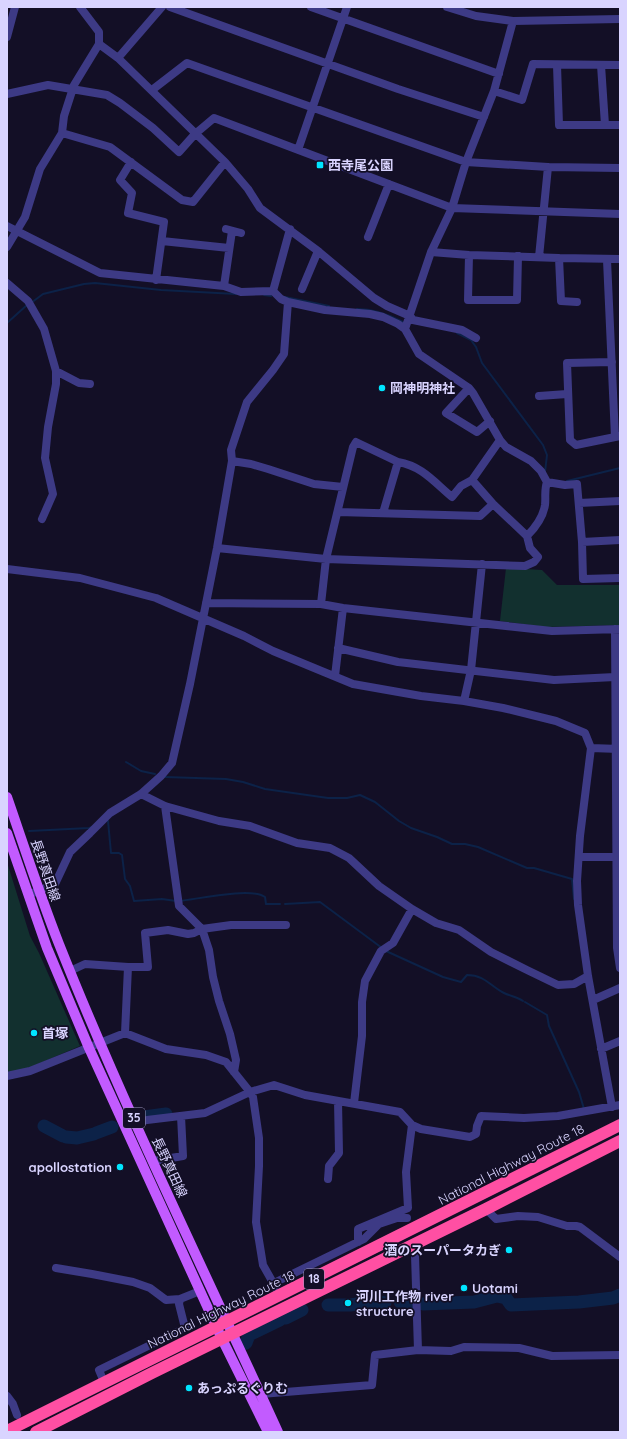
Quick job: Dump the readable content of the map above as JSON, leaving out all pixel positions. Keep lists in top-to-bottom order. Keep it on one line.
{"streets":{"highway":["National Highway Route 18","18"],"main road":["長野真田線","35"]},"crossings":[["長野真田線","National Highway Route 18"]],"places":{"transit":["西寺尾公園"],"other":["岡神明神社","首塚","apollostation","酒のスーパータカぎ","Uotami","河川工作物 river structure","あっぷるぐりむ"]}}
